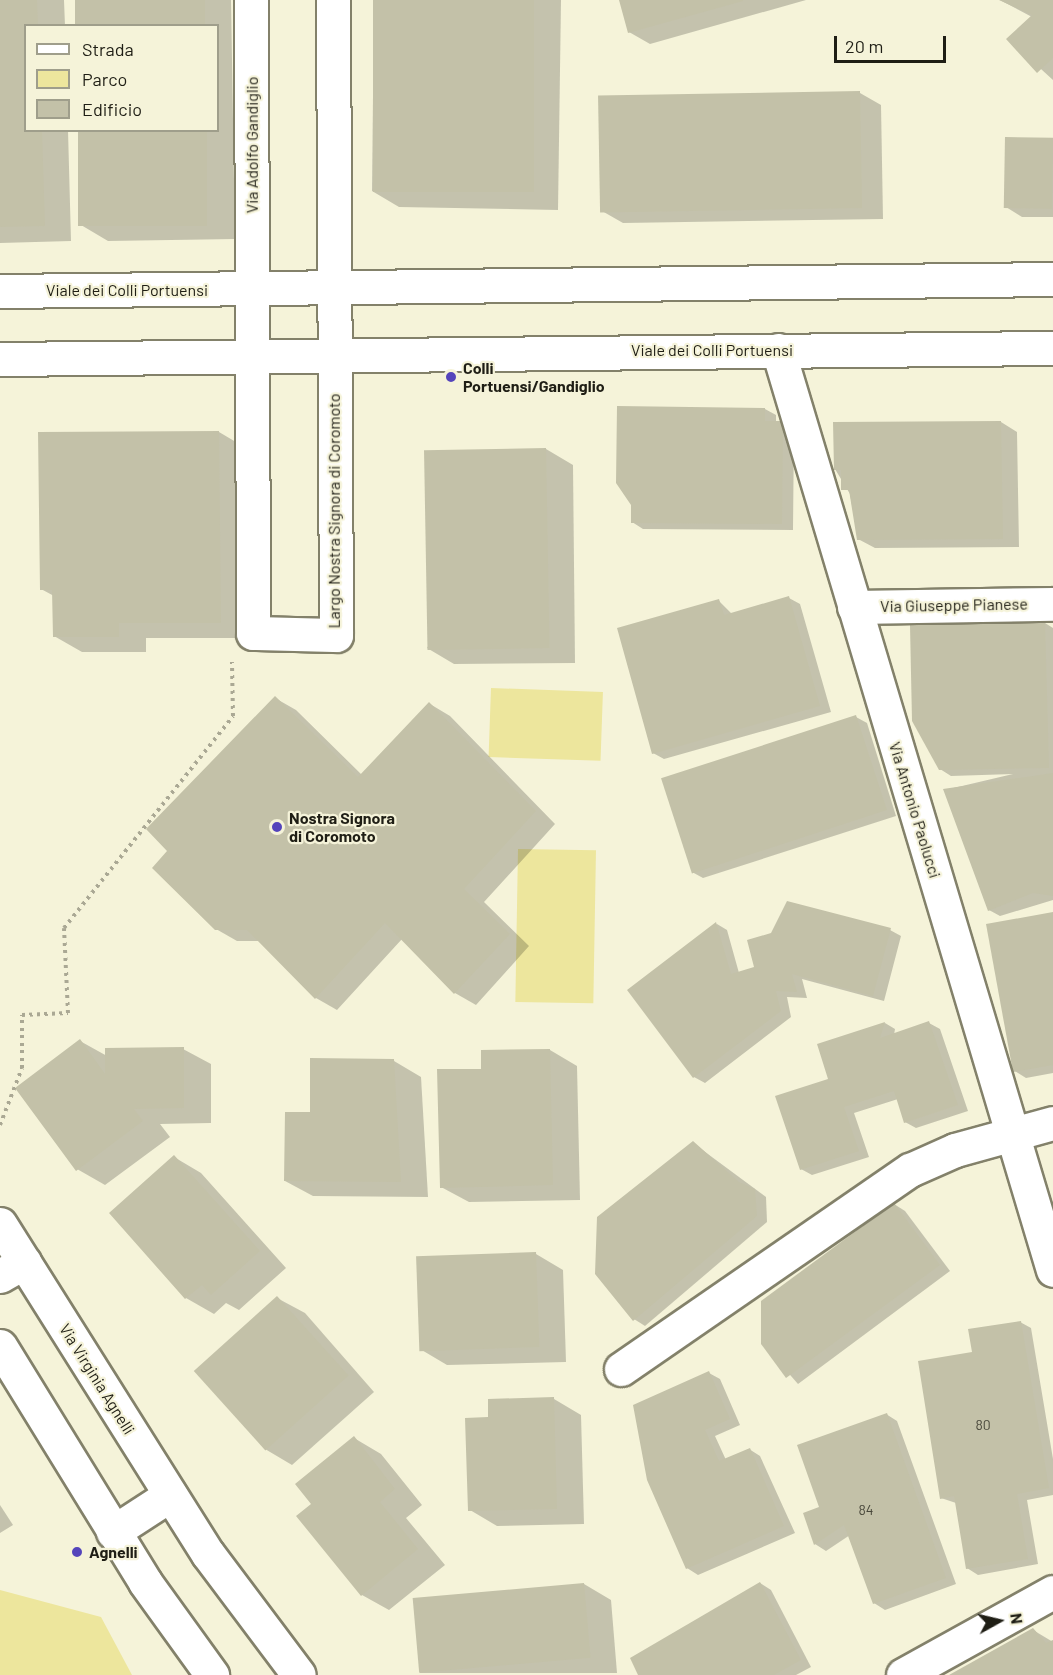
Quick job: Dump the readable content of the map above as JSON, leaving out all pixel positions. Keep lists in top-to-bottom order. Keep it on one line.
{"streets":{"street":["Via Adolfo Gandiglio","Viale dei Colli Portuensi","Largo Nostra Signora di Coromoto","Via Giuseppe Pianese","Via Antonio Paolucci","Via Virginia Agnelli"]},"crossings":[["Via Adolfo Gandiglio","Viale dei Colli Portuensi"],["Viale dei Colli Portuensi","Largo Nostra Signora di Coromoto"],["Viale dei Colli Portuensi","Via Antonio Paolucci"],["Via Giuseppe Pianese","Via Antonio Paolucci"]],"places":["Colli Portuensi/Gandiglio","Nostra Signora di Coromoto","Agnelli"],"house_numbers":["80","84"],"legend":["Strada","Parco","Edificio"],"scale_bar":"20 m","north":"right"}
